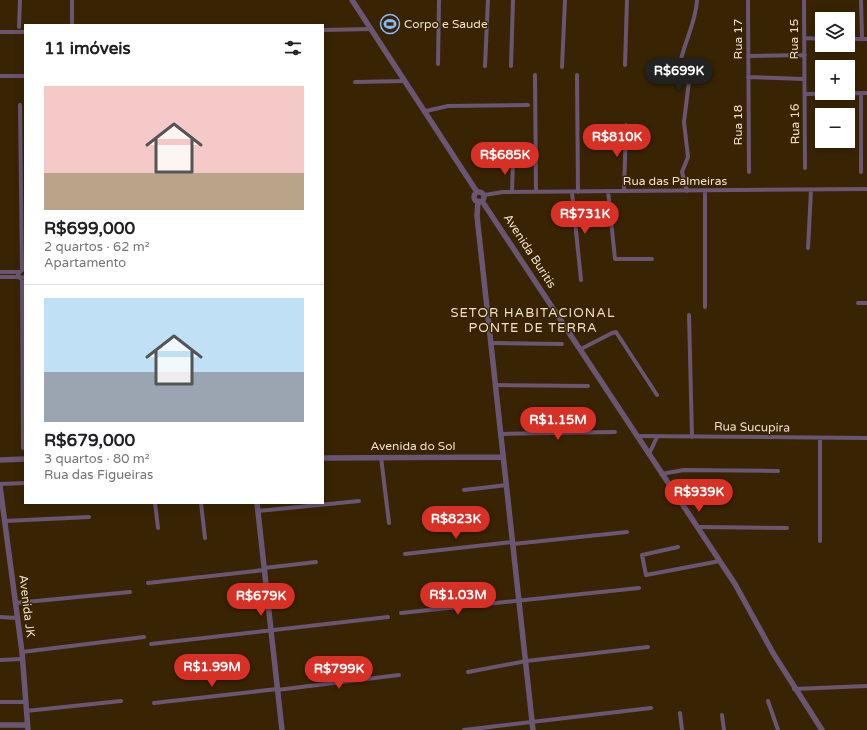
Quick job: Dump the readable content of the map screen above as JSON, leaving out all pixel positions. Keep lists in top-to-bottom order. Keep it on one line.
{"streets":{"street":["Rua 17","Rua 15","Rua 16","Rua 18","Rua das Palmeiras","Avenida Buritis","Rua Sucupira","Avenida do Sol","Avenida JK"]},"crossings":[["Rua 17","Rua 18"],["Rua 15","Rua 16"],["Rua das Palmeiras","Avenida Buritis"],["Avenida Buritis","Rua Sucupira"]],"districts":["SETOR HABITACIONAL PONTE DE TERRA"],"places":{"sports":["Corpo e Saude"]},"page":{"map_buttons":["+","−"],"heading":"11 imóveis","price":["R$699K","R$810K","R$685K","R$731K","R$1.15M","R$939K","R$823K","R$1.03M","R$679K","R$1.99M","R$799K"],"list":[{"name":"R$699,000","note":"2 quartos · 62 m² · Apartamento"},{"name":"R$679,000","note":"3 quartos · 80 m² · Rua das Figueiras"}]}}
